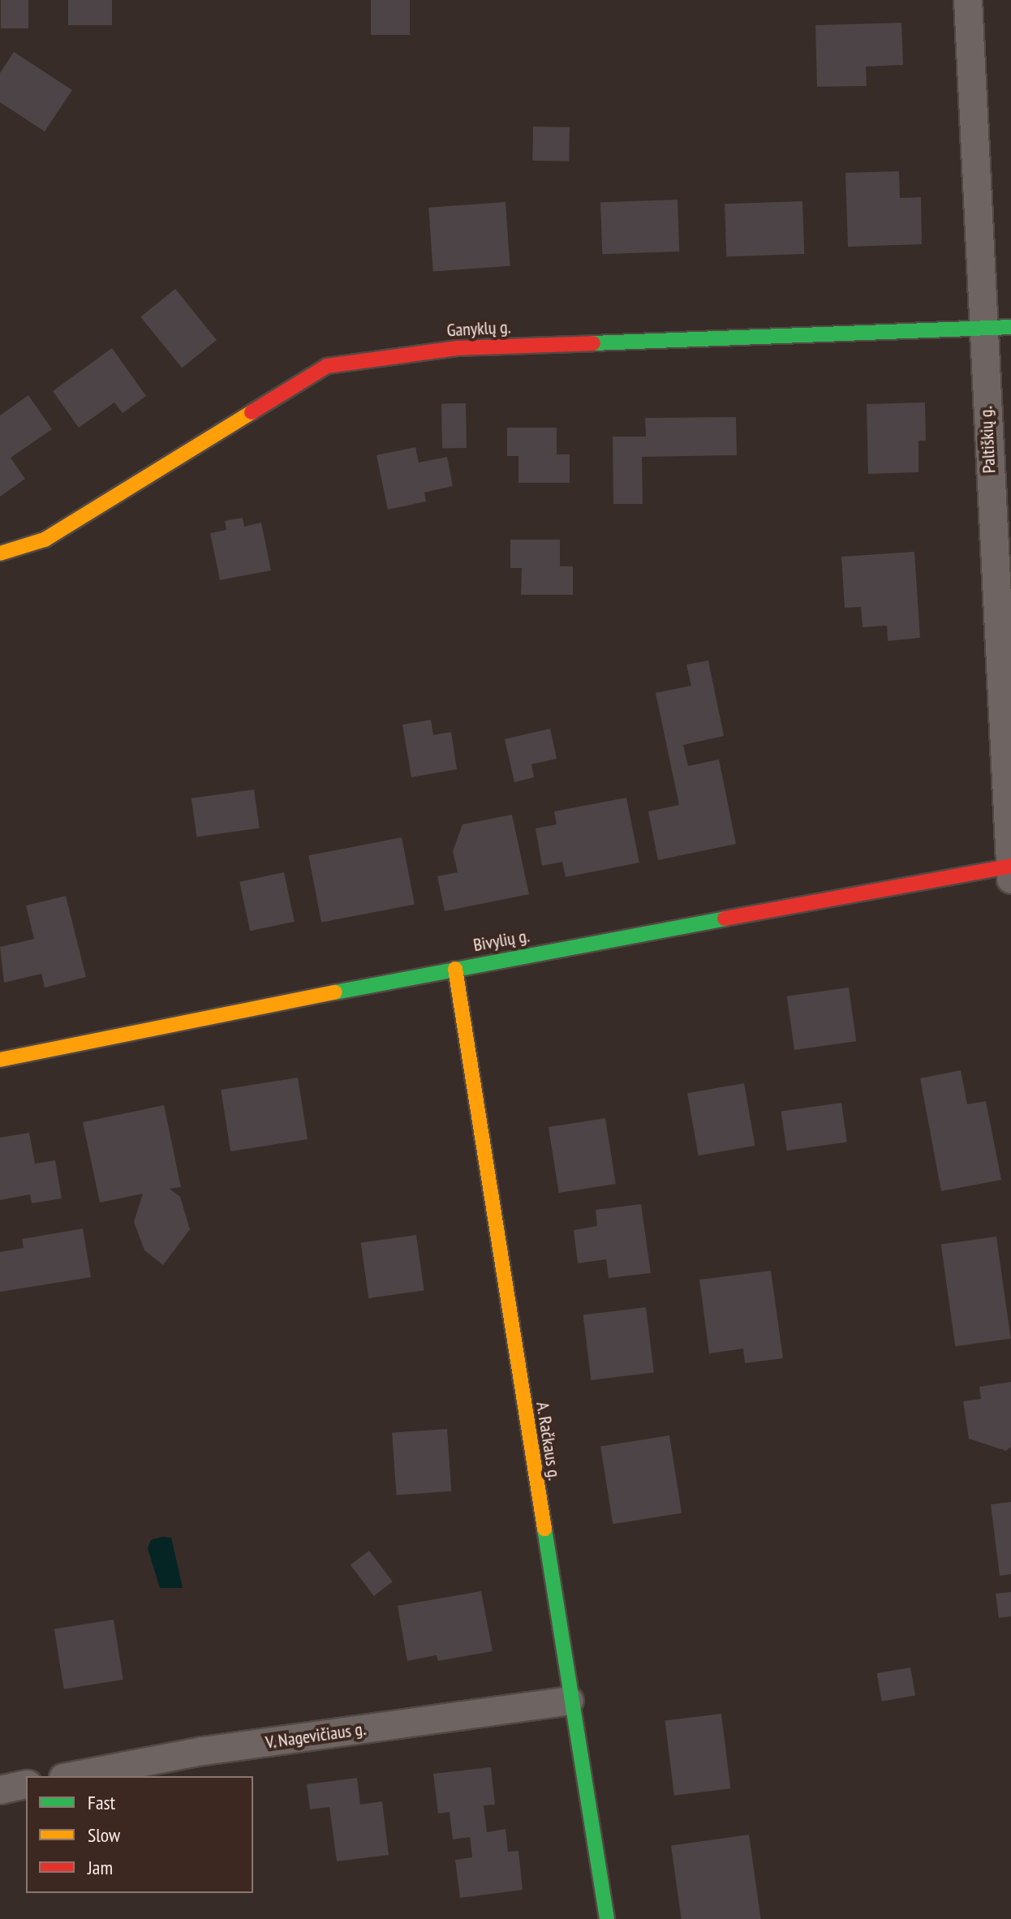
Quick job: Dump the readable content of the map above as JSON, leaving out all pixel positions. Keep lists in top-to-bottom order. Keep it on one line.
{"streets":{"street":["Ganyklų g.","Paltiškių g.","Bivylių g.","A. Račkaus g.","V. Nagevičiaus g."]},"crossings":[["Ganyklų g.","Paltiškių g."],["Paltiškių g.","Bivylių g."],["Bivylių g.","A. Račkaus g."],["A. Račkaus g.","V. Nagevičiaus g."]],"legend":["Fast","Slow","Jam"]}
